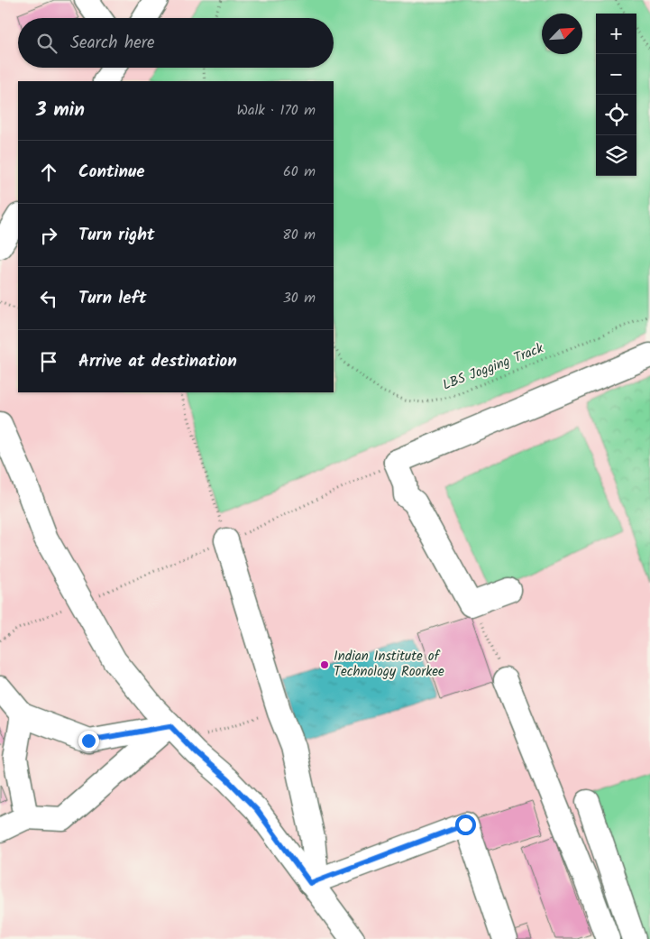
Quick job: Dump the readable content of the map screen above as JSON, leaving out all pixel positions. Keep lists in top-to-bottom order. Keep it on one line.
{"streets":{"path":["LBS Jogging Track"]},"places":["Indian Institute of Technology Roorkee"],"north":"top right","page":{"map_buttons":["+","−"],"search":"Search here","heading":["3 min","Walk · 170 m"],"list":[["Continue","60 m"],["Turn right","80 m"],["Turn left","30 m"],"Arrive at destination"]}}
